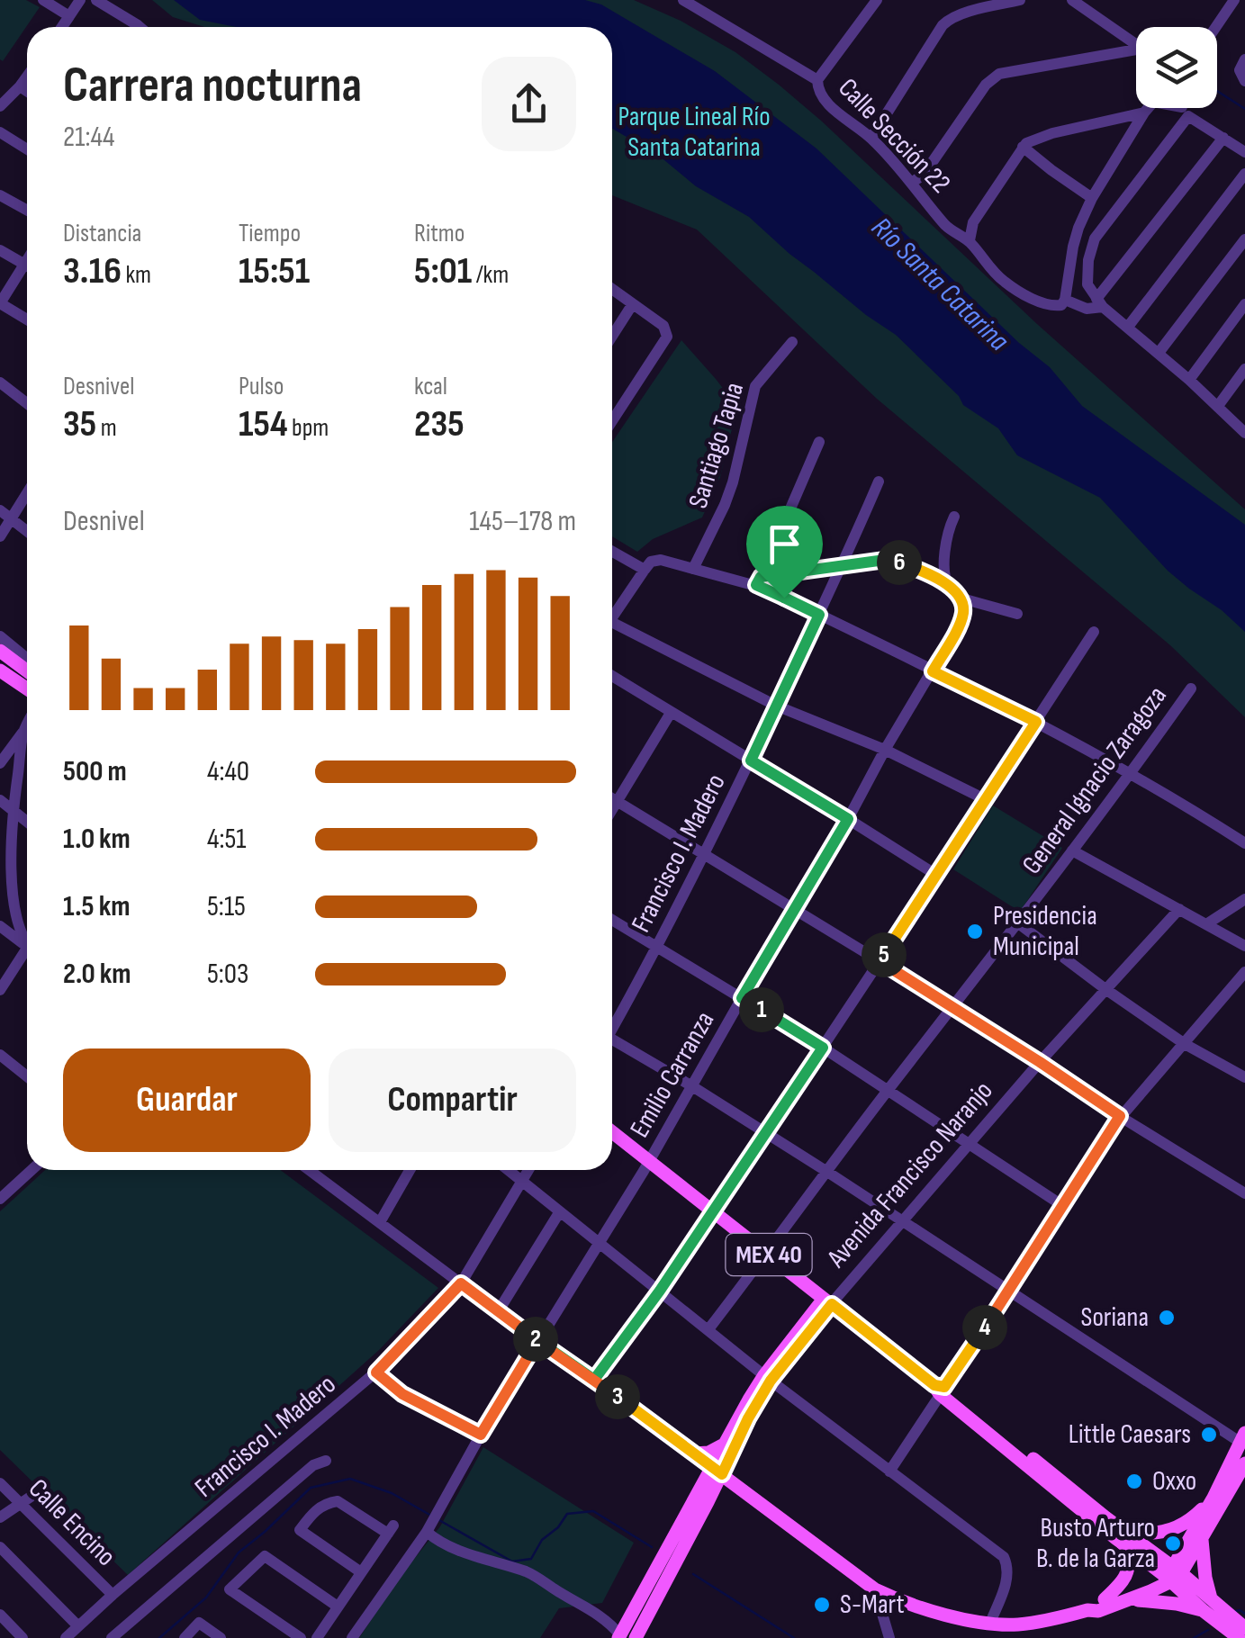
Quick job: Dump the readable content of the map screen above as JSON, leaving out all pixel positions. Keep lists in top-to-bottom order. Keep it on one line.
{"streets":{"main road":["Avenida Francisco Naranjo","MEX 40"],"street":["Calle Sección 22","Santiago Tapia","General Ignacio Zaragoza","Francisco I. Madero","Emilio Carranza","Calle Encino"]},"crossings":[["General Ignacio Zaragoza","MEX 40"],["Francisco I. Madero","Calle Encino"],["Emilio Carranza","MEX 40"],["Avenida Francisco Naranjo","MEX 40"]],"water":["Río Santa Catarina"],"parks":["Parque Lineal Río Santa Catarina"],"places":["Presidencia Municipal","Soriana","Little Caesars","Oxxo","Busto Arturo B. de la Garza","S-Mart"],"page":{"heading":["Carrera nocturna","21:44"],"stats":[["Distancia","3.16 km"],["Tiempo","15:51"],["Ritmo","5:01 /km"],["Desnivel","35 m"],["Pulso","154 bpm"],["kcal","235"]],"chart":["Desnivel","145–178 m"],"pins":["6","5","1","4","2","3"],"list":[{"name":"500 m","note":"4:40"},{"name":"1.0 km","note":"4:51"},{"name":"1.5 km","note":"5:15"},{"name":"2.0 km","note":"5:03"}],"buttons":["Guardar","Compartir"]}}
